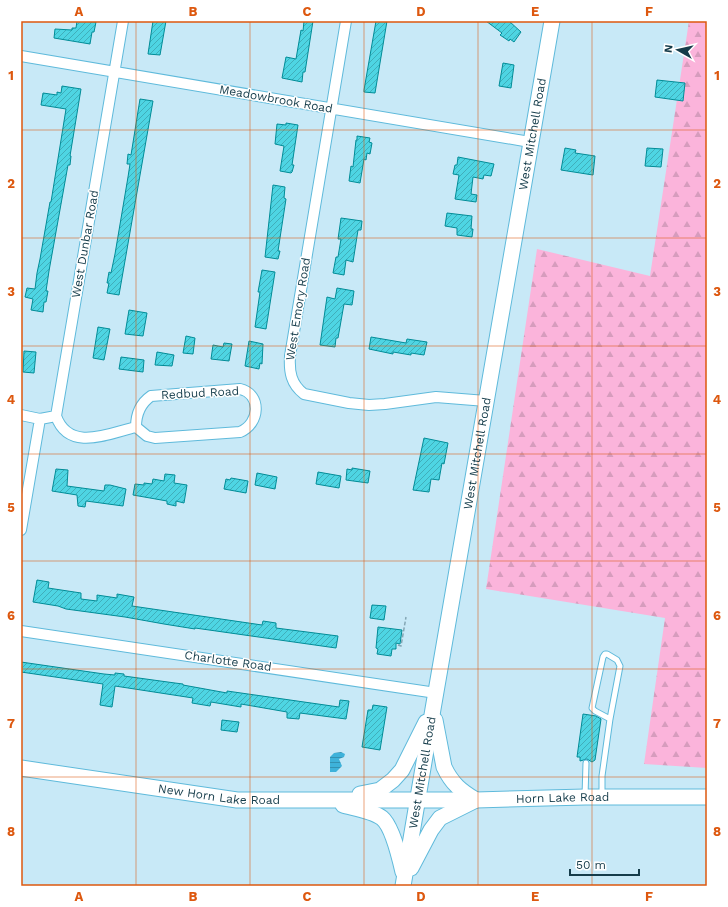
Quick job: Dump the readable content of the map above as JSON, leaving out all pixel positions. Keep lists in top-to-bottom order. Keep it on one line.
{"streets":{"main road":["West Mitchell Road","New Horn Lake Road","Horn Lake Road"],"street":["Meadowbrook Road","West Dunbar Road","West Emory Road","Redbud Road","Charlotte Road"]},"crossings":[["Meadowbrook Road","West Mitchell Road"],["Meadowbrook Road","West Dunbar Road"],["Meadowbrook Road","West Emory Road"],["West Mitchell Road","West Emory Road"],["West Mitchell Road","Charlotte Road"],["West Mitchell Road","New Horn Lake Road"],["West Mitchell Road","Horn Lake Road"],["New Horn Lake Road","Horn Lake Road"]],"scale_bar":"50 m","north":"left","grid":{"columns":["A","B","C","D","E","F"],"rows":["1","2","3","4","5","6","7","8"]}}
